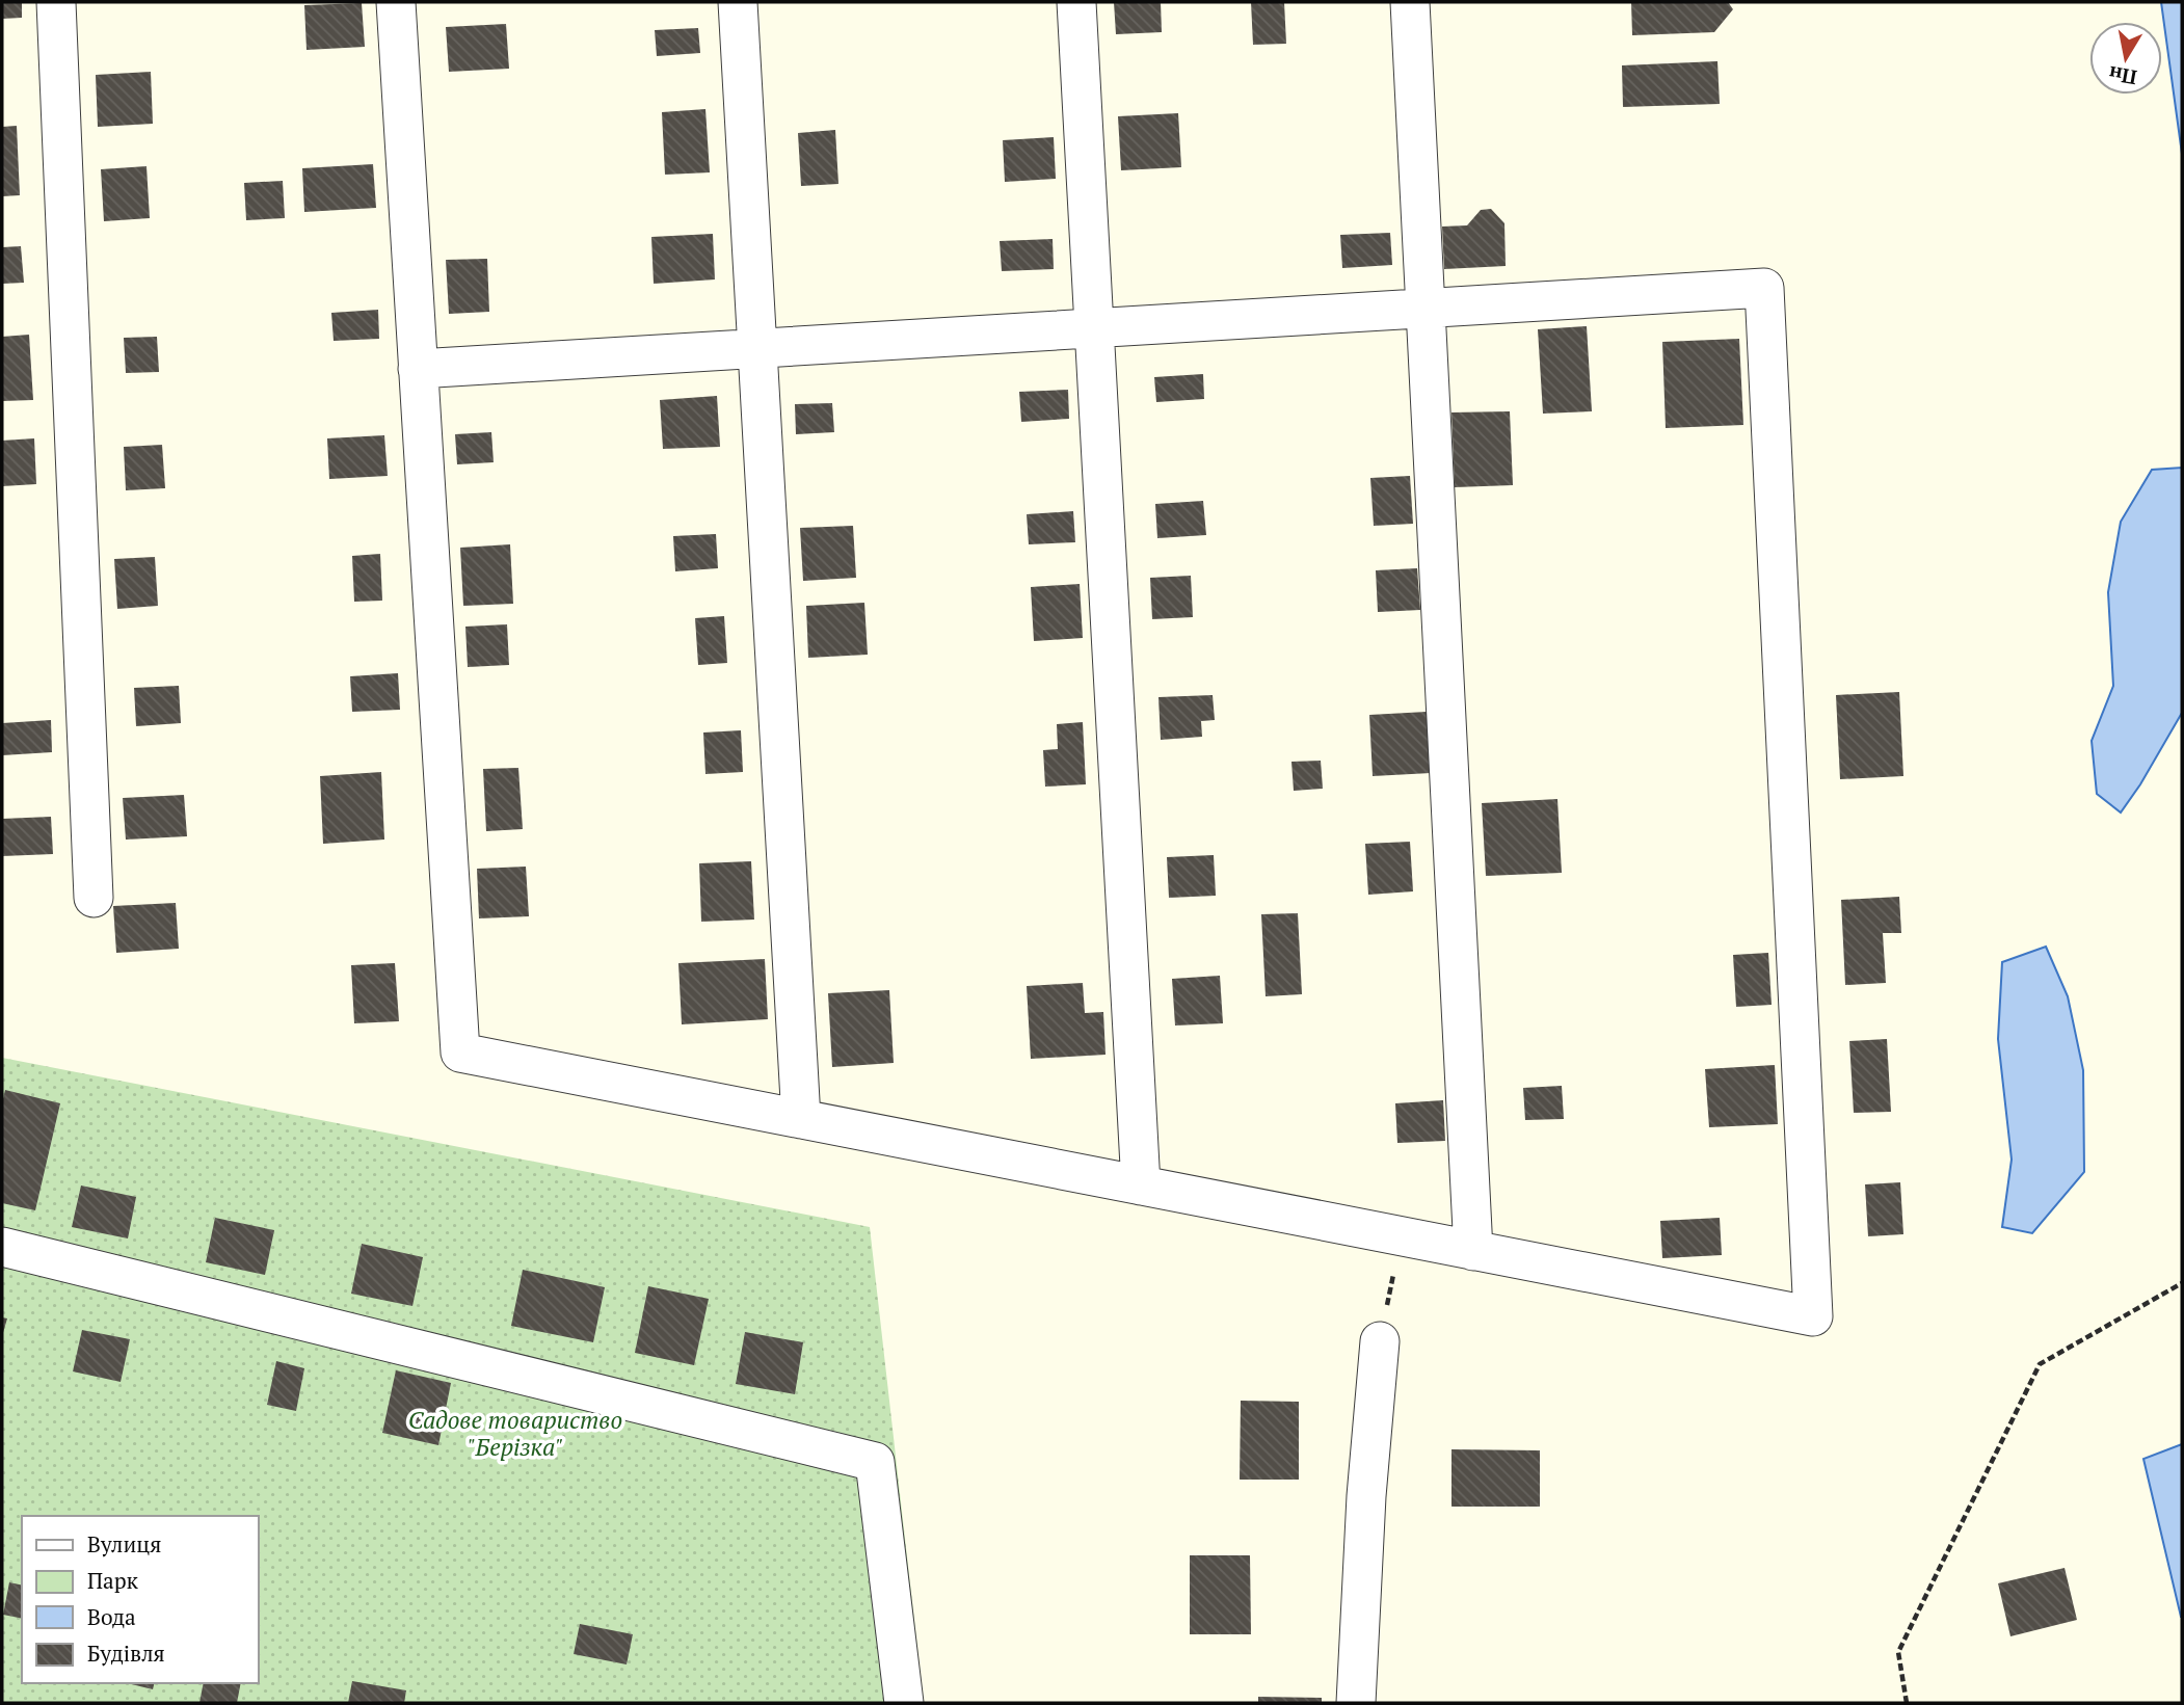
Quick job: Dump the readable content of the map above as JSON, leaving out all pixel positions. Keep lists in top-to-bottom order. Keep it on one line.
{"parks":["Садове товариство \"Берізка\""],"legend":["Вулиця","Парк","Вода","Будівля"],"north":"bottom"}
